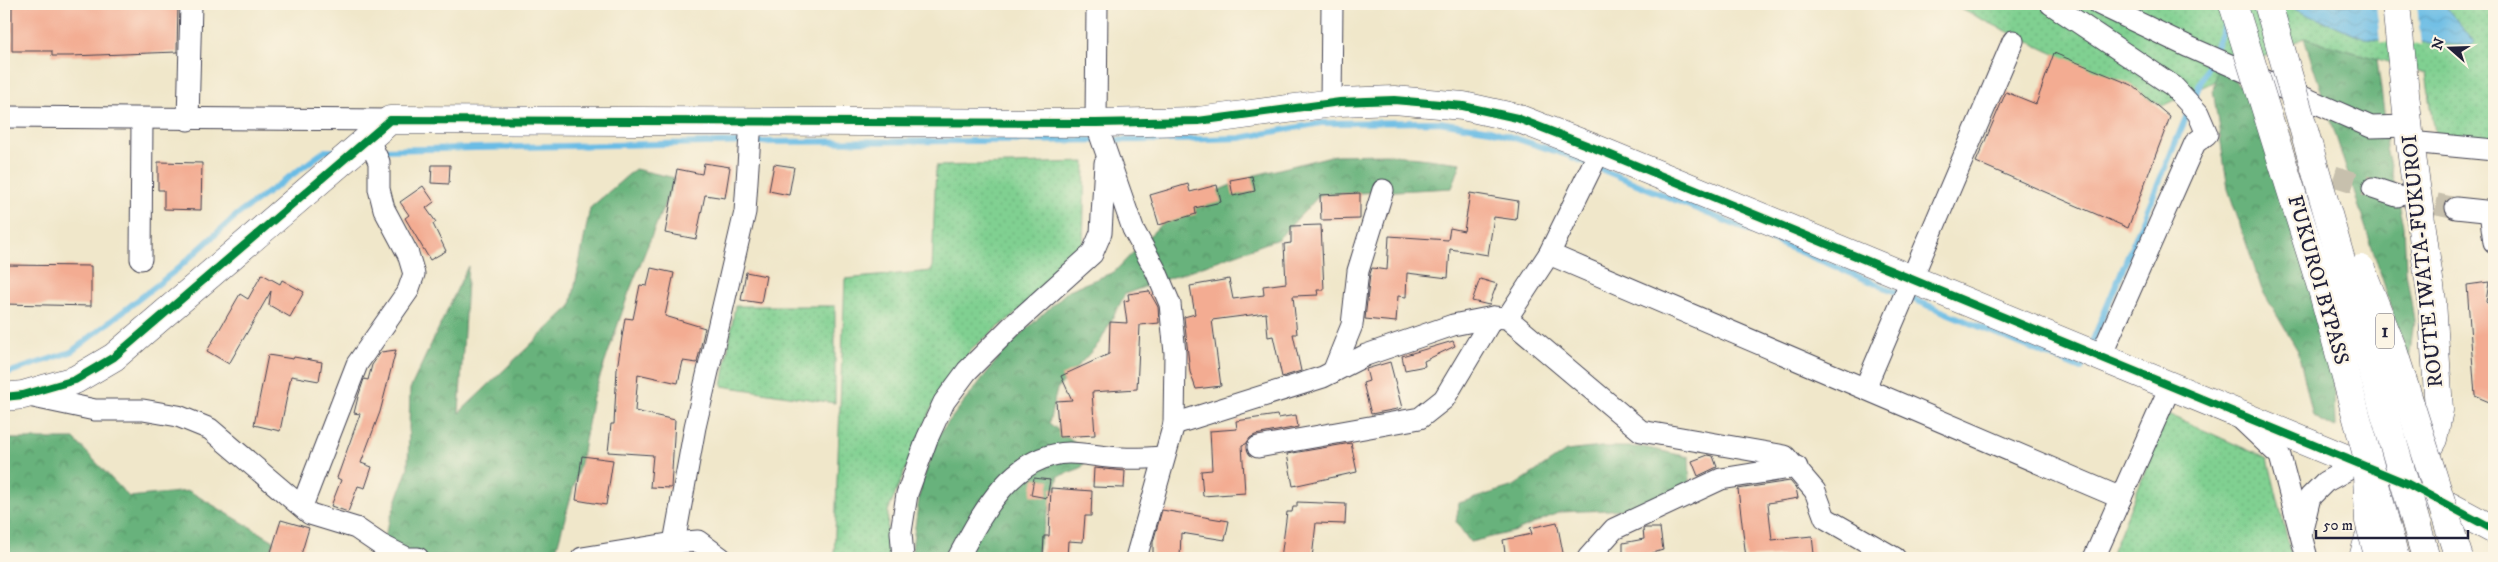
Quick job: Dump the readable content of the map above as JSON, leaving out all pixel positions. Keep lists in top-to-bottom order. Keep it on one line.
{"streets":{"main road":["ROUTE IWATA-FUKUROI","FUKUROI BYPASS","1"]},"crossings":[["FUKUROI BYPASS","1"]],"scale_bar":"50 m","north":"left"}
